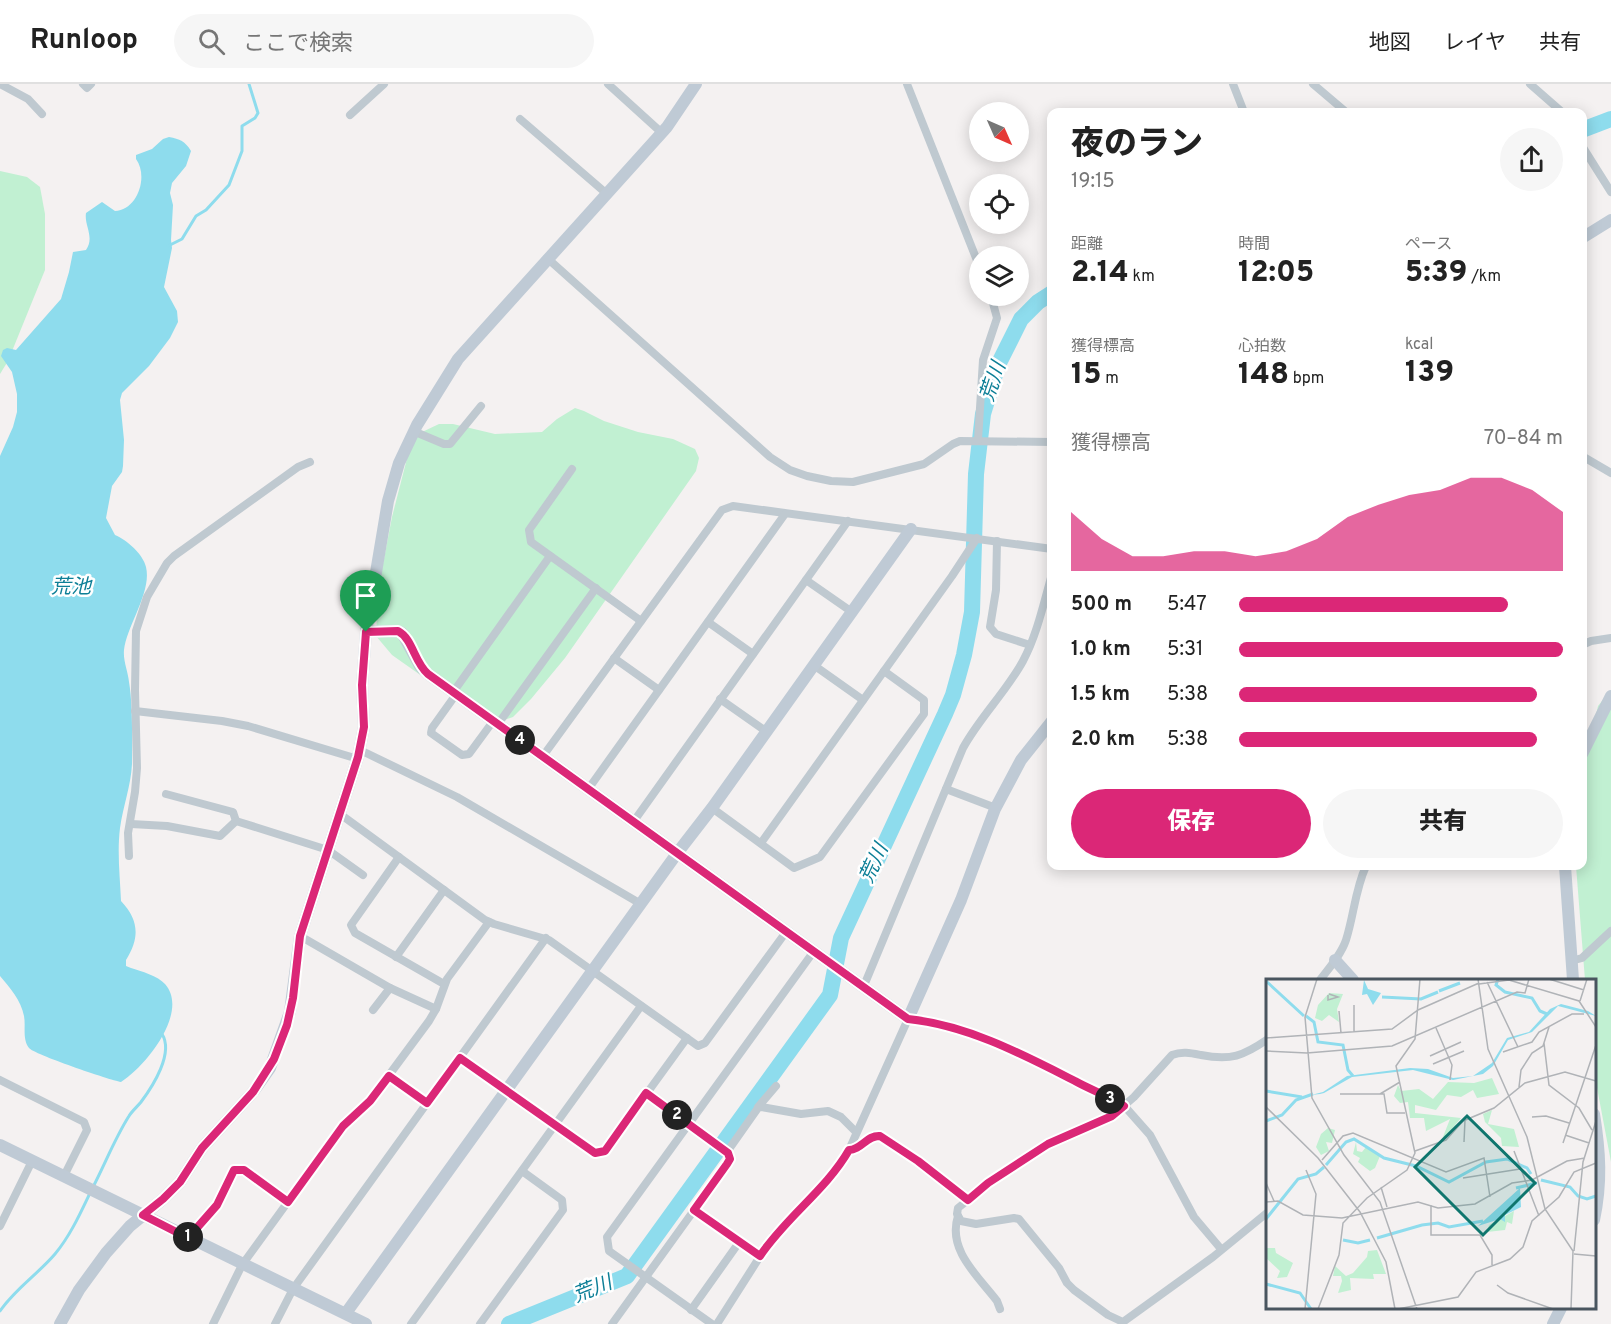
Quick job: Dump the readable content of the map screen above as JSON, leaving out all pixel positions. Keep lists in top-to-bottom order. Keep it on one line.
{"water":["荒川","荒池"],"north":"bottom right","page":{"header":"Runloop","search":"ここで検索","nav":["地図","レイヤ","共有"],"heading":["夜のラン","19:15"],"stats":[["距離","2.14 km"],["時間","12:05"],["ペース","5:39 /km"],["獲得標高","15 m"],["心拍数","148 bpm"],["kcal","139"]],"chart":["獲得標高","70–84 m"],"list":[{"name":"500 m","note":"5:47"},{"name":"1.0 km","note":"5:31"},{"name":"1.5 km","note":"5:38"},{"name":"2.0 km","note":"5:38"}],"pins":["4","3","2","1"],"buttons":["保存","共有"]}}
